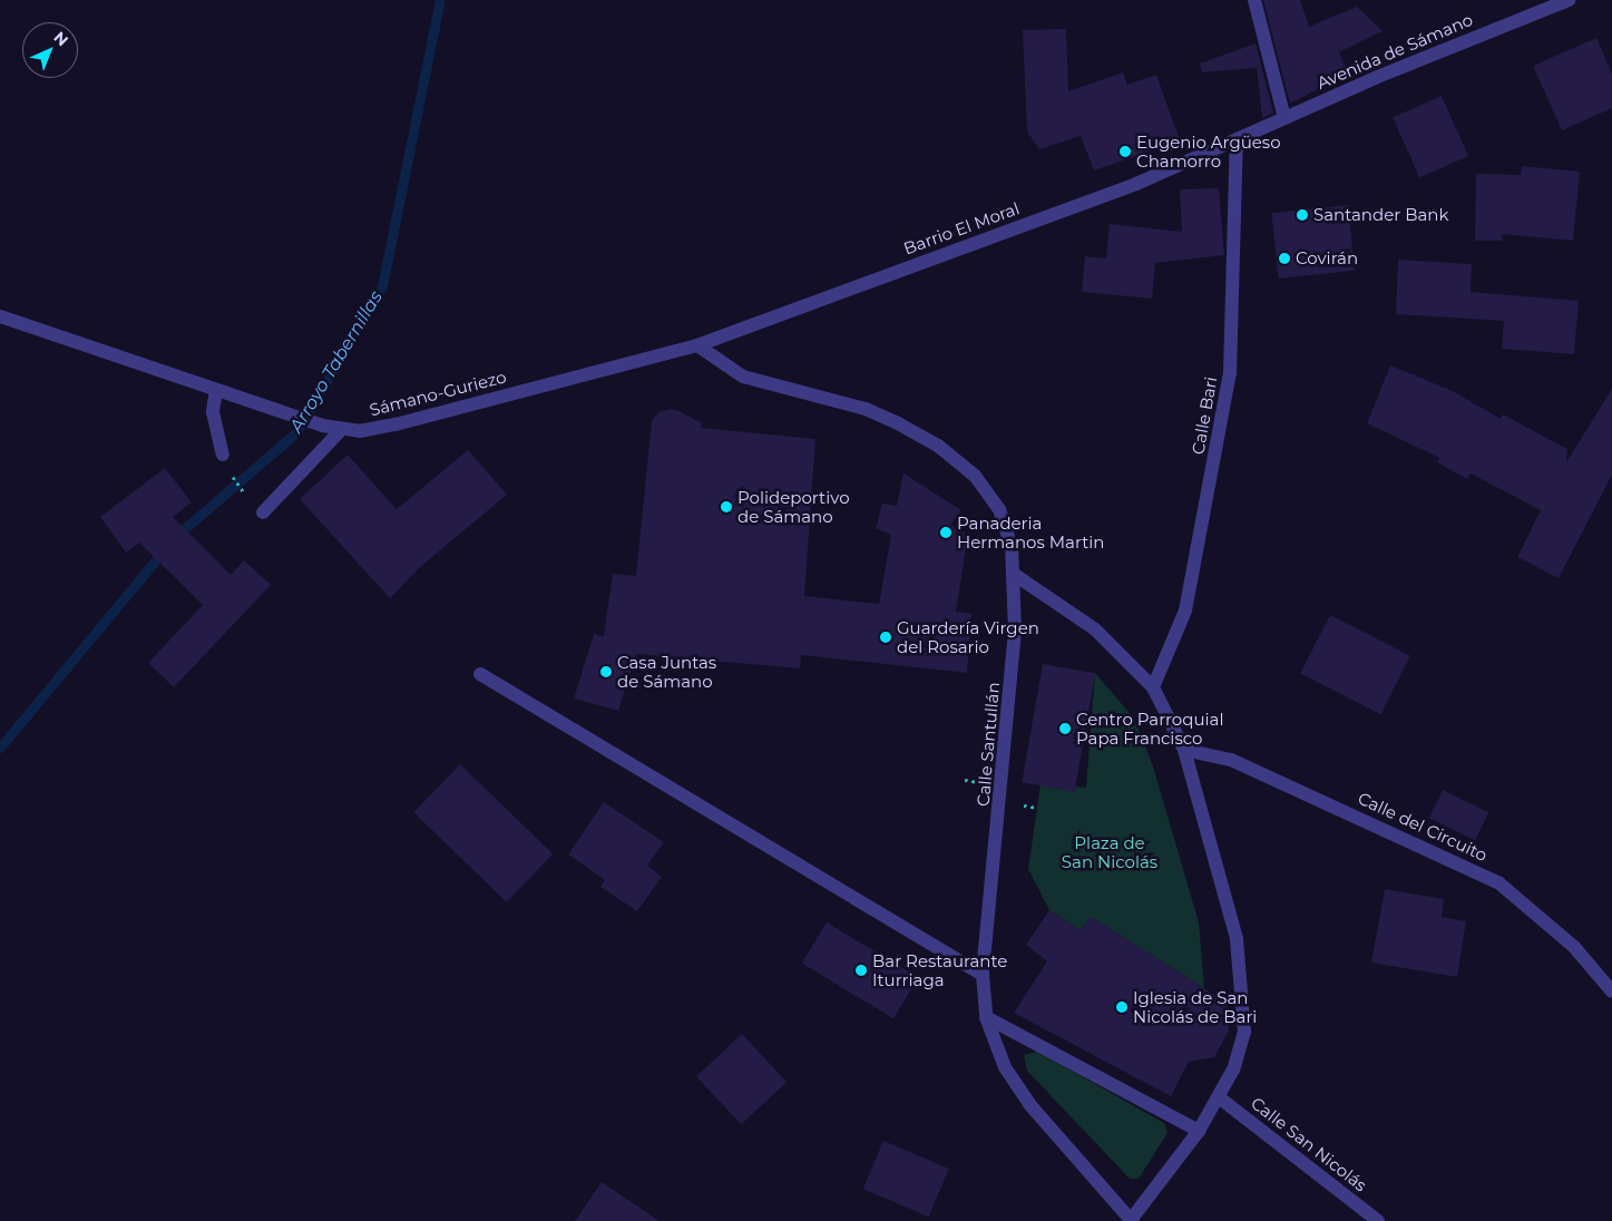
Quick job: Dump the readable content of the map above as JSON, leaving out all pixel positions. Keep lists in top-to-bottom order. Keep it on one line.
{"streets":{"street":["Avenida de Sámano","Barrio El Moral","Sámano-Guriezo","Calle Bari","Calle Santullán","Calle del Circuito","Calle San Nicolás"]},"crossings":[["Avenida de Sámano","Barrio El Moral"],["Avenida de Sámano","Calle Bari"],["Barrio El Moral","Sámano-Guriezo"],["Barrio El Moral","Calle Bari"],["Barrio El Moral","Calle Santullán"],["Sámano-Guriezo","Calle Santullán"]],"water":["Arroyo Tabernillas"],"parks":["Plaza de San Nicolás"],"places":["Eugenio Argüeso Chamorro","Santander Bank","Covirán","Polideportivo de Sámano","Panaderia Hermanos Martin","Guardería Virgen del Rosario","Casa Juntas de Sámano","Centro Parroquial Papa Francisco","Bar Restaurante Iturriaga","Iglesia de San Nicolás de Bari"],"north":"top right"}
